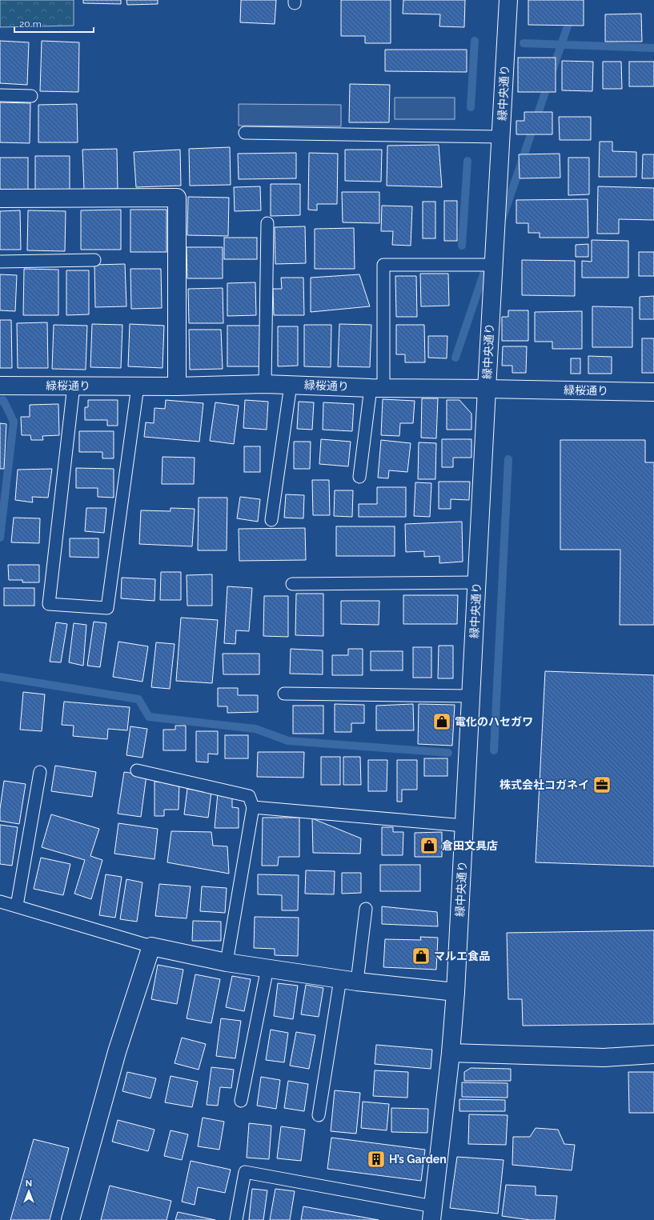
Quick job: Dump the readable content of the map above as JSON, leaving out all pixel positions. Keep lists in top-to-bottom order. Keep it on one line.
{"streets":{"street":["緑中央通り","緑桜通り"]},"crossings":[["緑中央通り","緑桜通り"]],"places":{"shop":["電化のハセガワ","倉田文具店","マルエ食品"],"office":["株式会社コガネイ"],"building":["H’s Garden"]},"scale_bar":"20 m","north":"top"}
